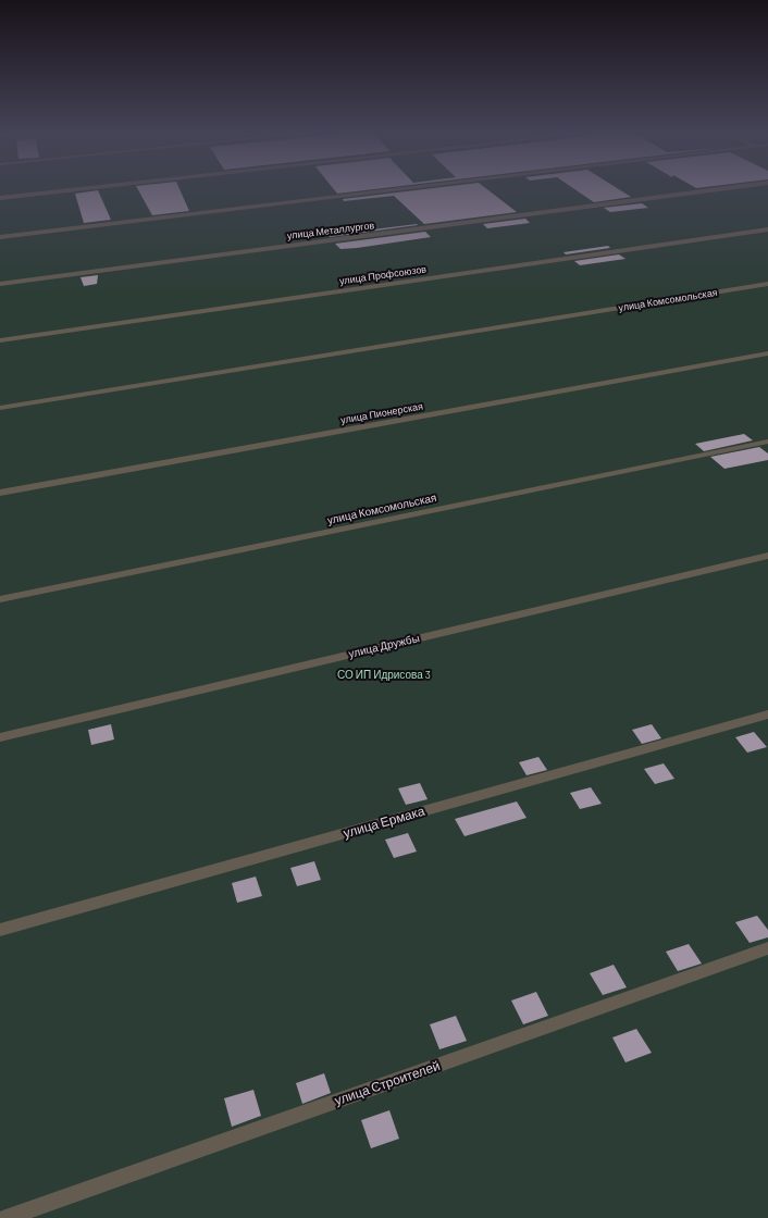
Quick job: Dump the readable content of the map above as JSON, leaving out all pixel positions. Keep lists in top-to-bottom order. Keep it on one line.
{"streets":{"street":["улица Металлургов","улица Профсоюзов","улица Комсомольская","улица Пионерская","улица Дружбы","улица Ермака","улица Строителей"]},"parks":["СО ИП Идрисова 3"]}
